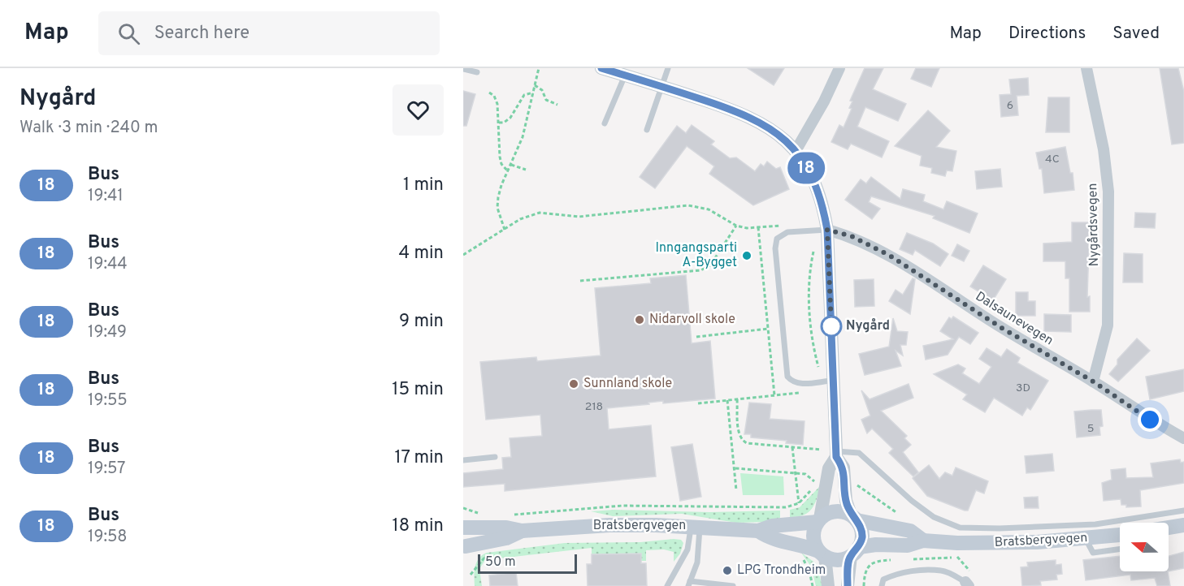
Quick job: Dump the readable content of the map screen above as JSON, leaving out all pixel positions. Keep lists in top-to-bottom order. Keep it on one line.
{"streets":{"main road":["Bratsbergvegen"],"street":["Nygårdsvegen","Dalsaunevegen"]},"crossings":[["Nygårdsvegen","Dalsaunevegen"]],"places":["Inngangsparti A-Bygget","Nidarvoll skole","Nygård","Sunnland skole","LPG Trondheim"],"lines":["bus line 18"],"house_numbers":["6","4C","3D","218","5"],"scale_bar":"50 m","north":"left","page":{"header":"Map","search":"Search here","nav":["Map","Directions","Saved"],"heading":["Nygård","Walk · 3 min · 240 m"],"on_map":"18","list":[{"mark":"18","name":"Bus","note":"19:41","value":"1 min"},{"mark":"18","name":"Bus","note":"19:44","value":"4 min"},{"mark":"18","name":"Bus","note":"19:49","value":"9 min"},{"mark":"18","name":"Bus","note":"19:55","value":"15 min"},{"mark":"18","name":"Bus","note":"19:57","value":"17 min"},{"mark":"18","name":"Bus","note":"19:58","value":"18 min"}],"scale":"50 m"}}
